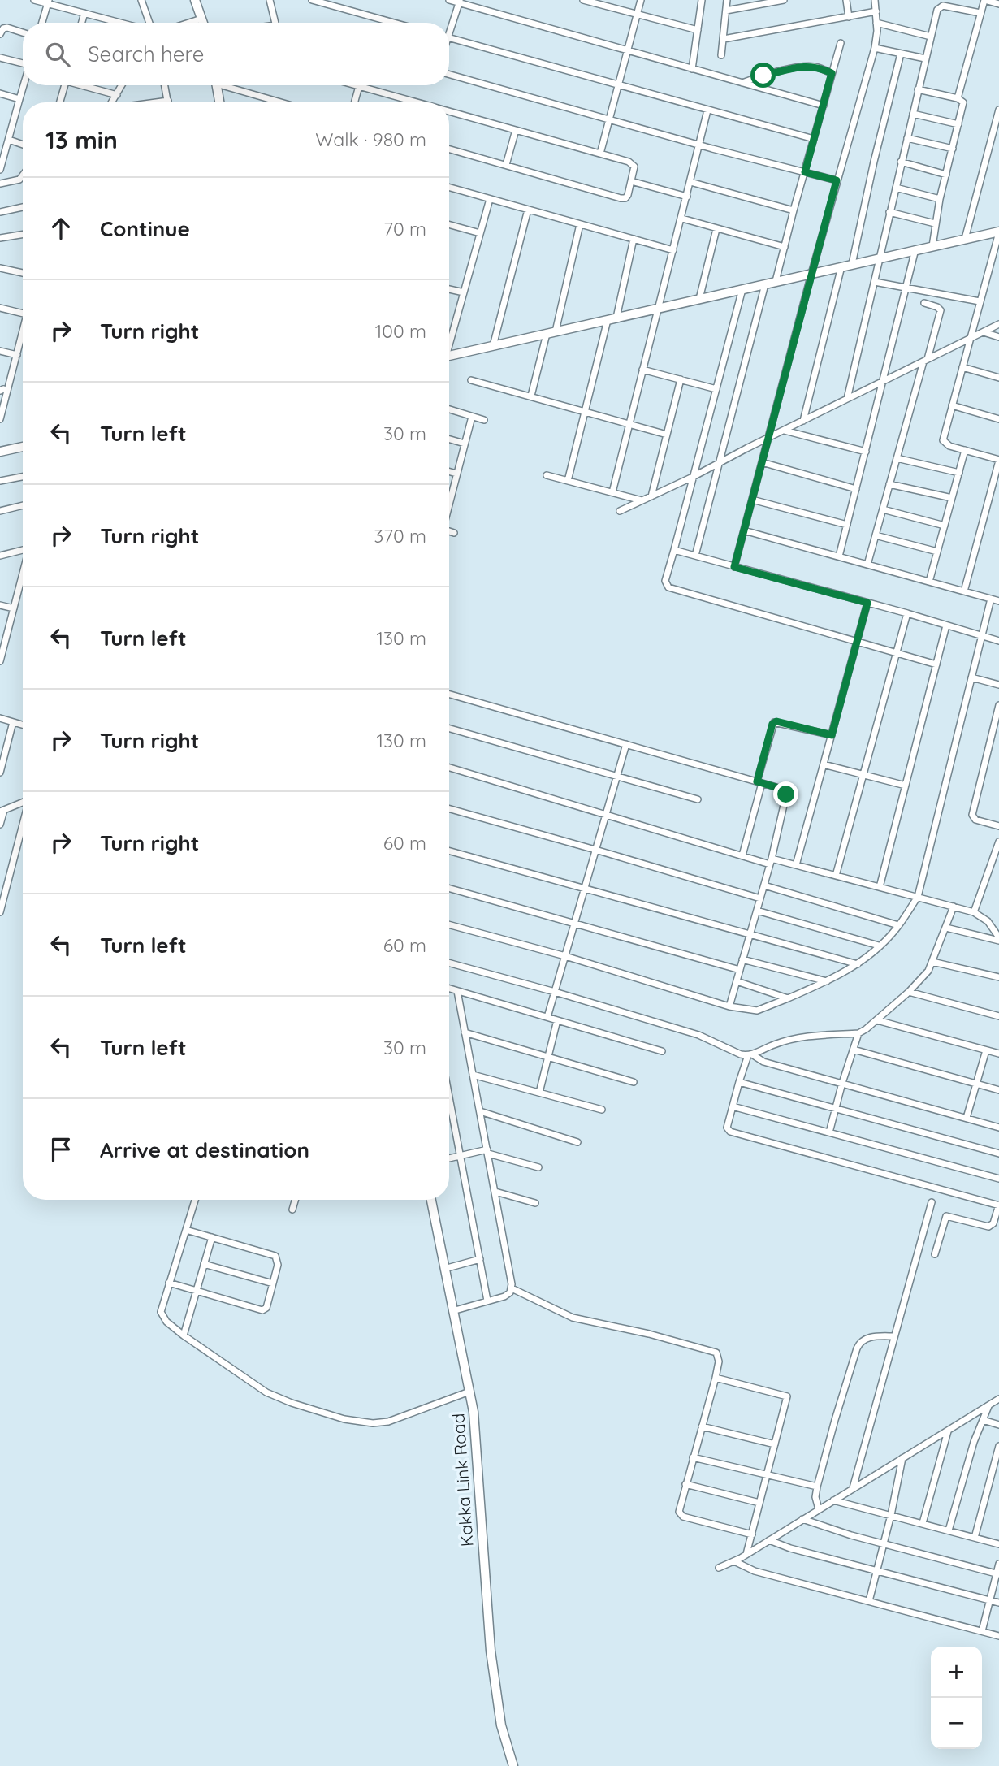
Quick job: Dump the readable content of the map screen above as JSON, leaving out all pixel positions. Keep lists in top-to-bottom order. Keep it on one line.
{"streets":{"street":["Kakka Link Road"]},"page":{"search":"Search here","heading":["13 min","Walk · 980 m"],"list":[["Continue","70 m"],["Turn right","100 m"],["Turn left","30 m"],["Turn right","370 m"],["Turn left","130 m"],["Turn right","130 m"],["Turn right","60 m"],["Turn left","60 m"],["Turn left","30 m"],"Arrive at destination"],"map_buttons":["+","−"]}}
